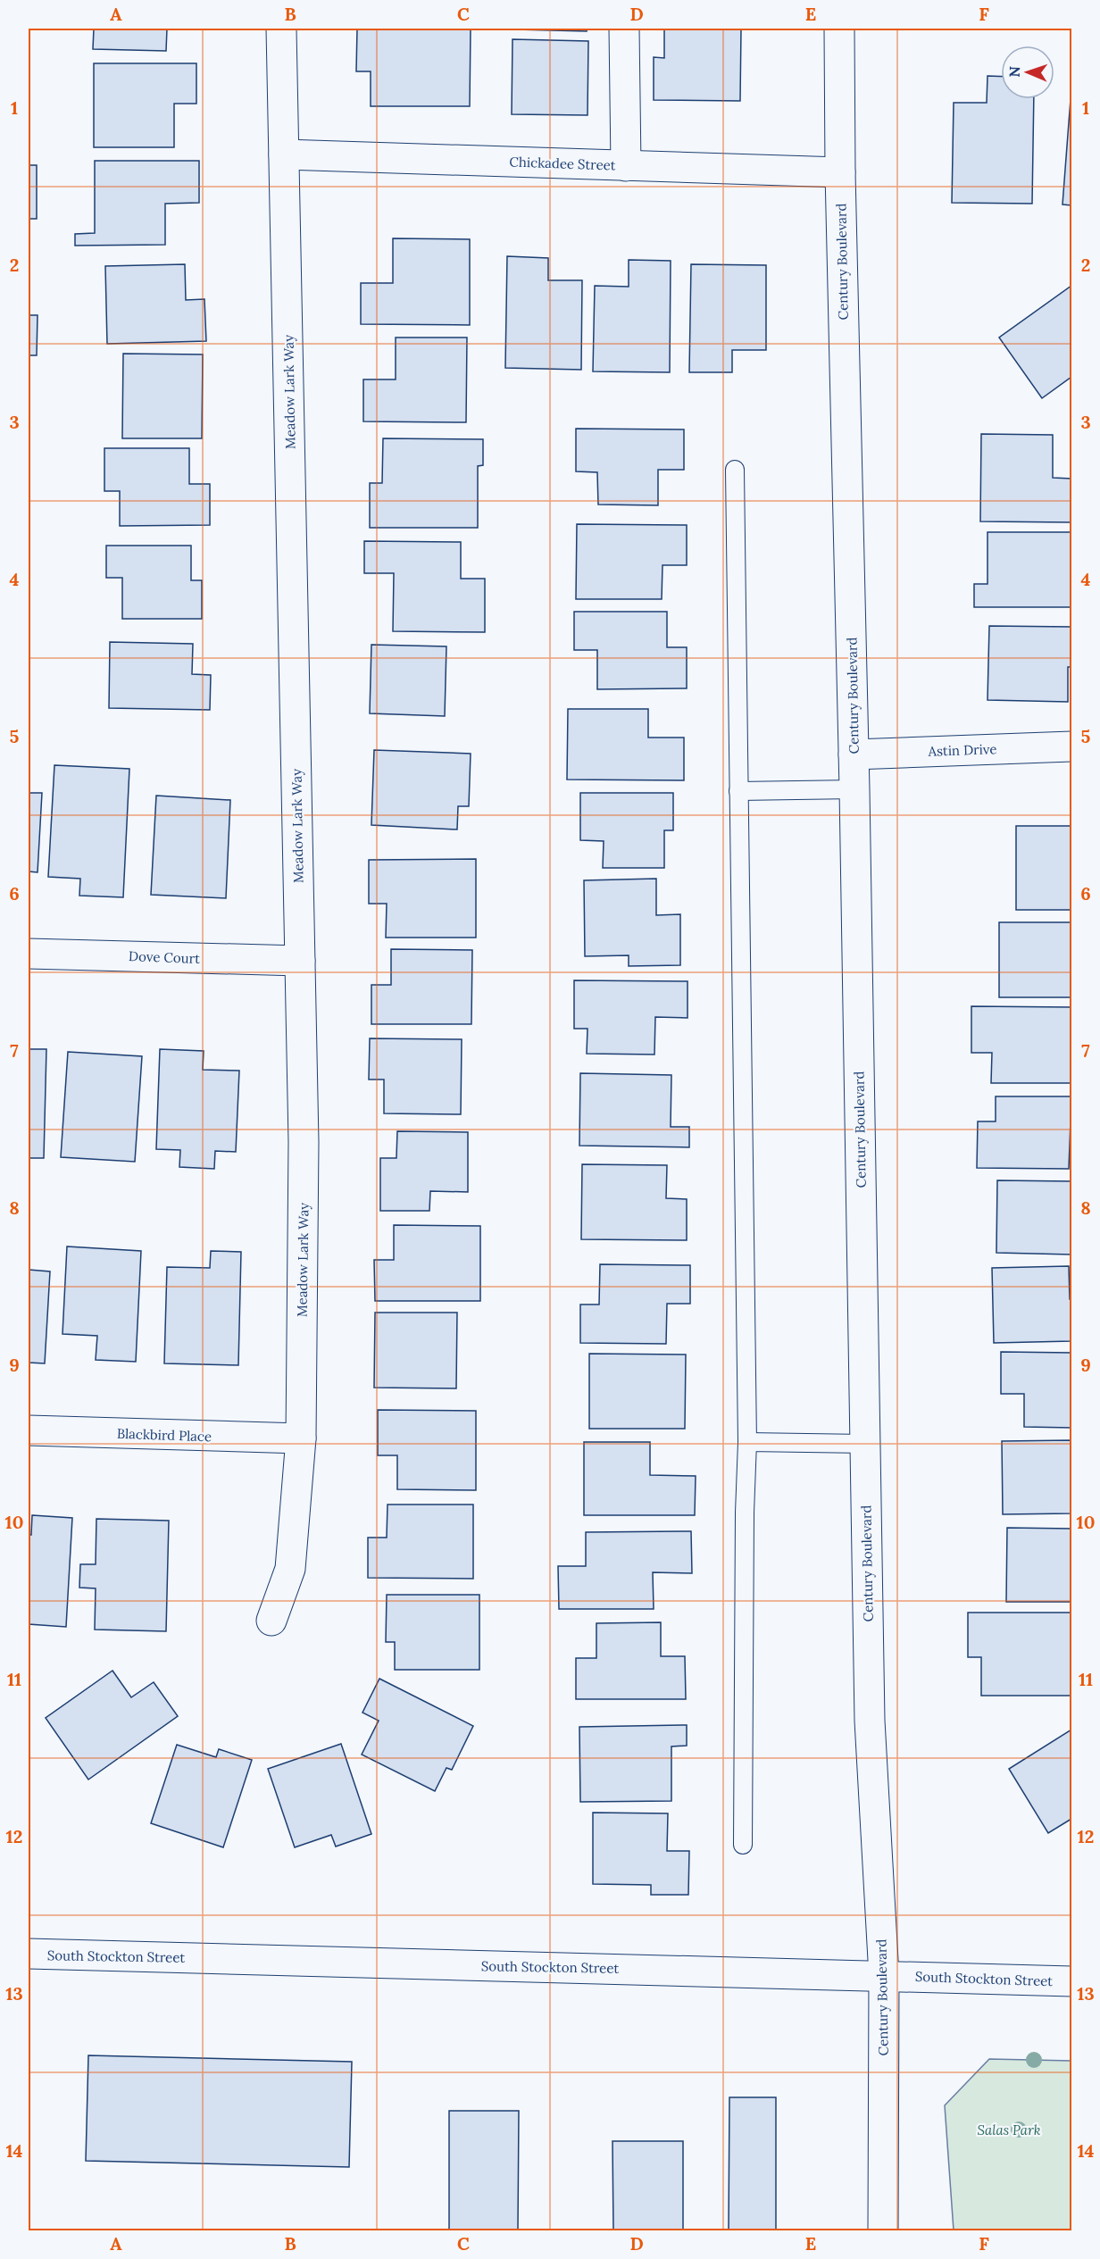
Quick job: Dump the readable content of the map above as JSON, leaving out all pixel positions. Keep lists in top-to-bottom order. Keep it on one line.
{"streets":{"street":["Chickadee Street","Century Boulevard","Meadow Lark Way","Astin Drive","Dove Court","Blackbird Place","South Stockton Street"]},"crossings":[["Chickadee Street","Century Boulevard"],["Chickadee Street","Meadow Lark Way"],["Century Boulevard","Astin Drive"],["Century Boulevard","South Stockton Street"],["Meadow Lark Way","Dove Court"],["Meadow Lark Way","Blackbird Place"]],"parks":["Salas Park"],"north":"left","grid":{"columns":["A","B","C","D","E","F"],"rows":["1","2","3","4","5","6","7","8","9","10","11","12","13","14"]}}
